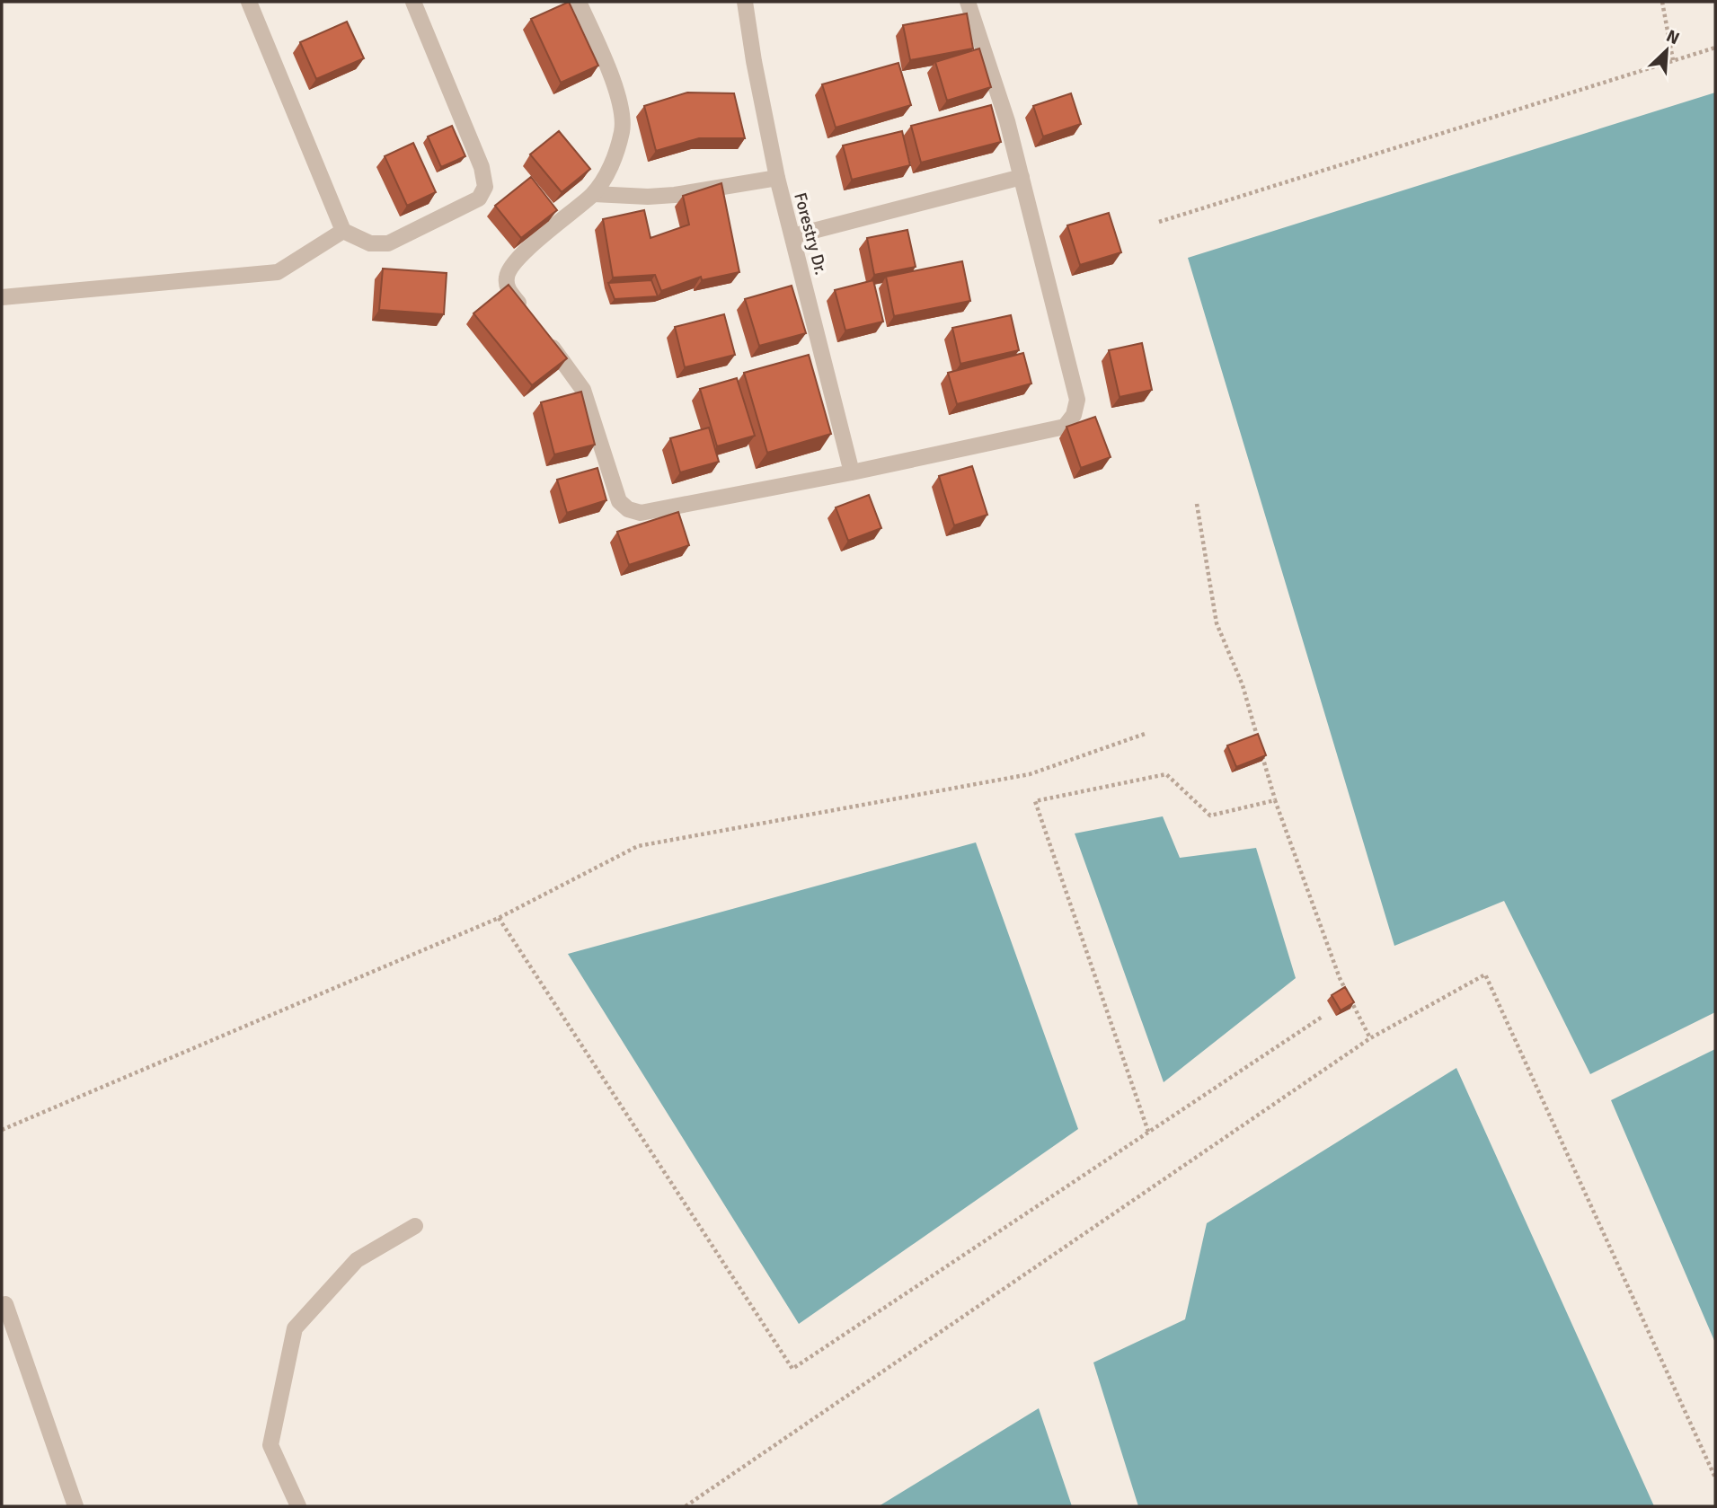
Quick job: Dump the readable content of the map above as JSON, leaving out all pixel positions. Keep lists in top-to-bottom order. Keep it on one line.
{"streets":{"street":["Forestry Dr."]},"north":"top right"}
